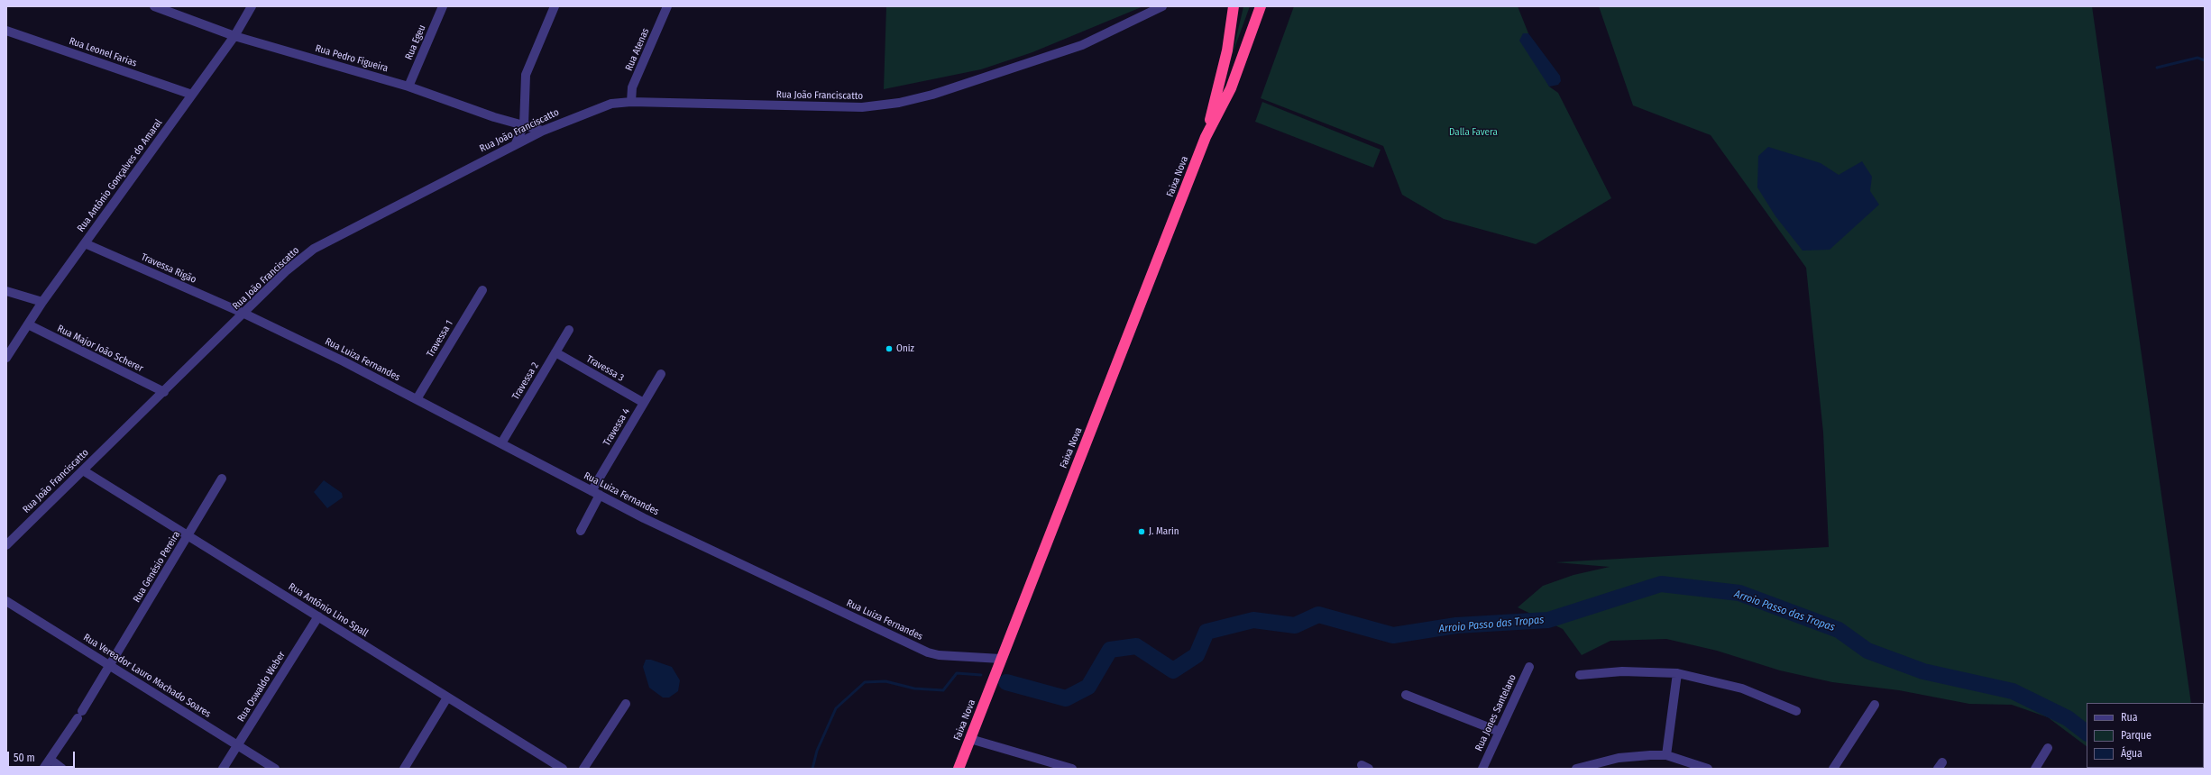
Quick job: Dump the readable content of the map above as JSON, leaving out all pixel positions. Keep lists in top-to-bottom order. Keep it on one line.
{"streets":{"highway":["Faixa Nova"],"street":["Rua Egeu","Rua Atenas","Rua Leonel Farias","Rua Pedro Figueira","Rua João Franciscatto","Rua Antônio Gonçalves do Amaral","Travessa Rigão","Travessa 1","Rua Major João Scherer","Rua Luiza Fernandes","Travessa 3","Travessa 2","Travessa 4","Rua Genésio Pereira","Rua Antônio Lino Spall","Rua Vereador Lauro Machado Soares","Rua Oswaldo Weber","Rua Jones Santelano"]},"crossings":[["Rua Egeu","Rua Pedro Figueira"],["Rua Atenas","Rua João Franciscatto"],["Rua Leonel Farias","Rua Antônio Gonçalves do Amaral"],["Rua Pedro Figueira","Rua João Franciscatto"],["Rua Pedro Figueira","Rua Antônio Gonçalves do Amaral"],["Rua João Franciscatto","Travessa Rigão"],["Rua João Franciscatto","Rua Major João Scherer"],["Rua João Franciscatto","Rua Luiza Fernandes"],["Rua João Franciscatto","Rua Antônio Lino Spall"],["Rua Antônio Gonçalves do Amaral","Travessa Rigão"],["Rua Antônio Gonçalves do Amaral","Rua Major João Scherer"],["Faixa Nova","Rua Luiza Fernandes"],["Travessa Rigão","Rua Luiza Fernandes"],["Travessa 1","Rua Luiza Fernandes"],["Rua Luiza Fernandes","Travessa 2"],["Rua Luiza Fernandes","Travessa 4"],["Travessa 3","Travessa 2"],["Travessa 3","Travessa 4"],["Rua Genésio Pereira","Rua Antônio Lino Spall"],["Rua Genésio Pereira","Rua Vereador Lauro Machado Soares"],["Rua Antônio Lino Spall","Rua Oswaldo Weber"],["Rua Vereador Lauro Machado Soares","Rua Oswaldo Weber"]],"water":["Arroio Passo das Tropas"],"parks":["Dalla Favera"],"places":["Oniz","J. Marin"],"legend":["Rua","Parque","Água"],"scale_bar":"50 m"}
